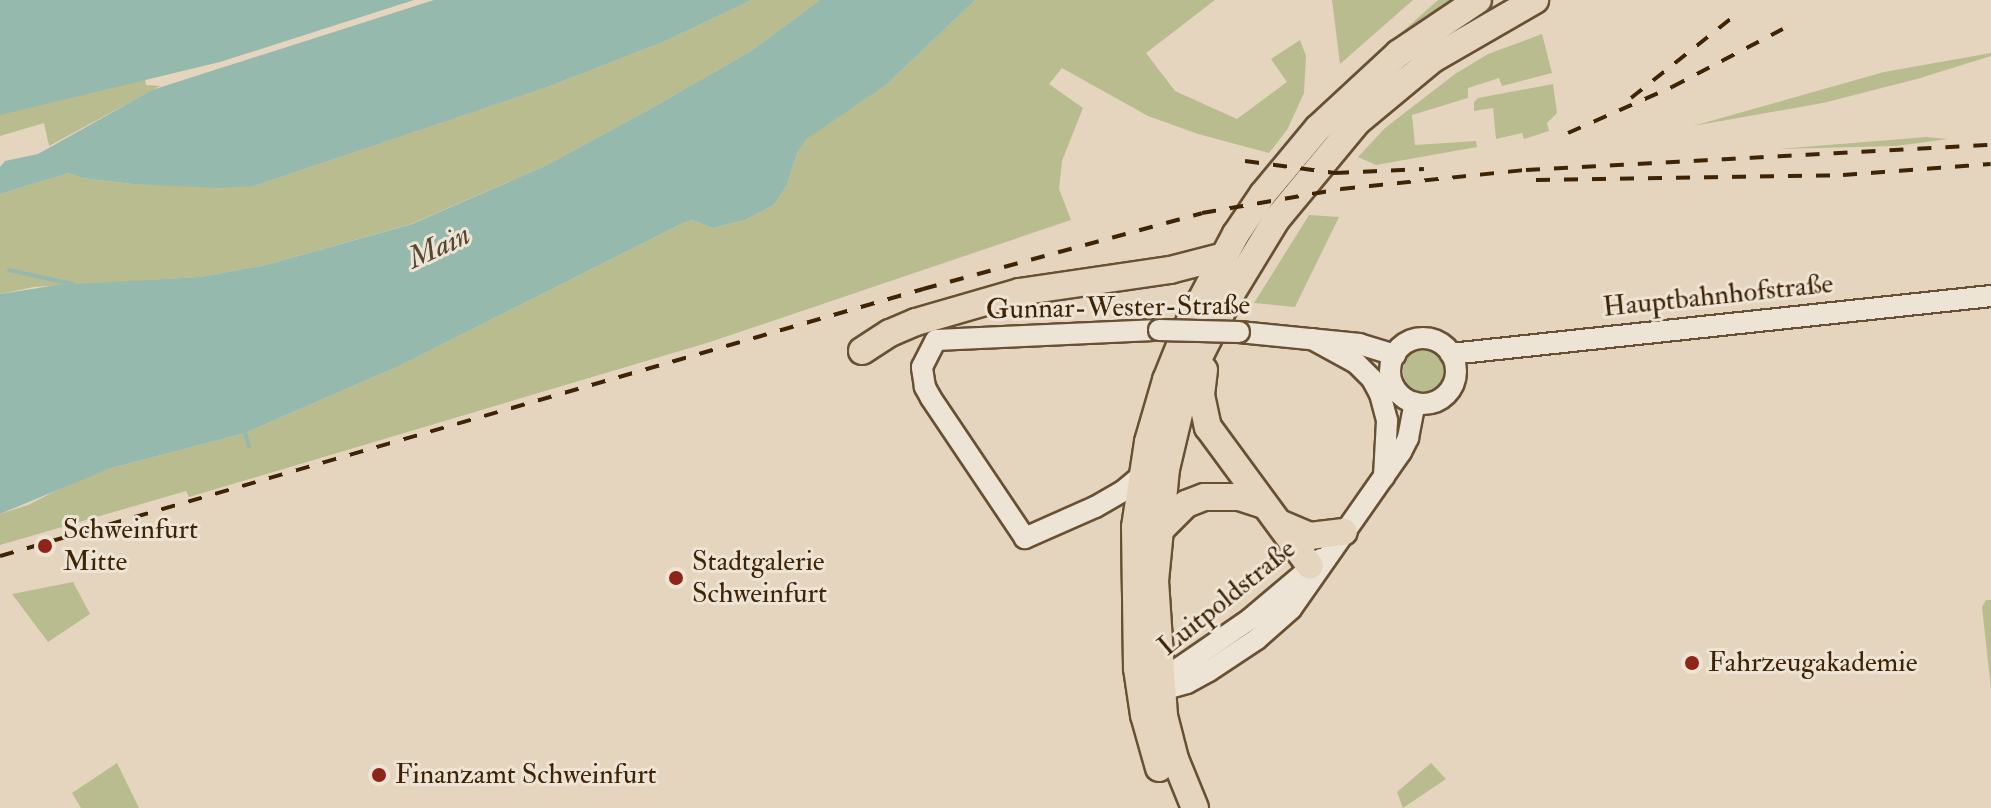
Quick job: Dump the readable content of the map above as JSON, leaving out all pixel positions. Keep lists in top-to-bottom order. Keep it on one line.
{"streets":{"street":["Hauptbahnhofstraße","Gunnar-Wester-Straße","Luitpoldstraße"]},"crossings":[["Hauptbahnhofstraße","Gunnar-Wester-Straße"],["Hauptbahnhofstraße","Luitpoldstraße"],["Gunnar-Wester-Straße","Luitpoldstraße"]],"water":["Main"],"places":["Schweinfurt Mitte","Stadtgalerie Schweinfurt","Fahrzeugakademie","Finanzamt Schweinfurt"]}
